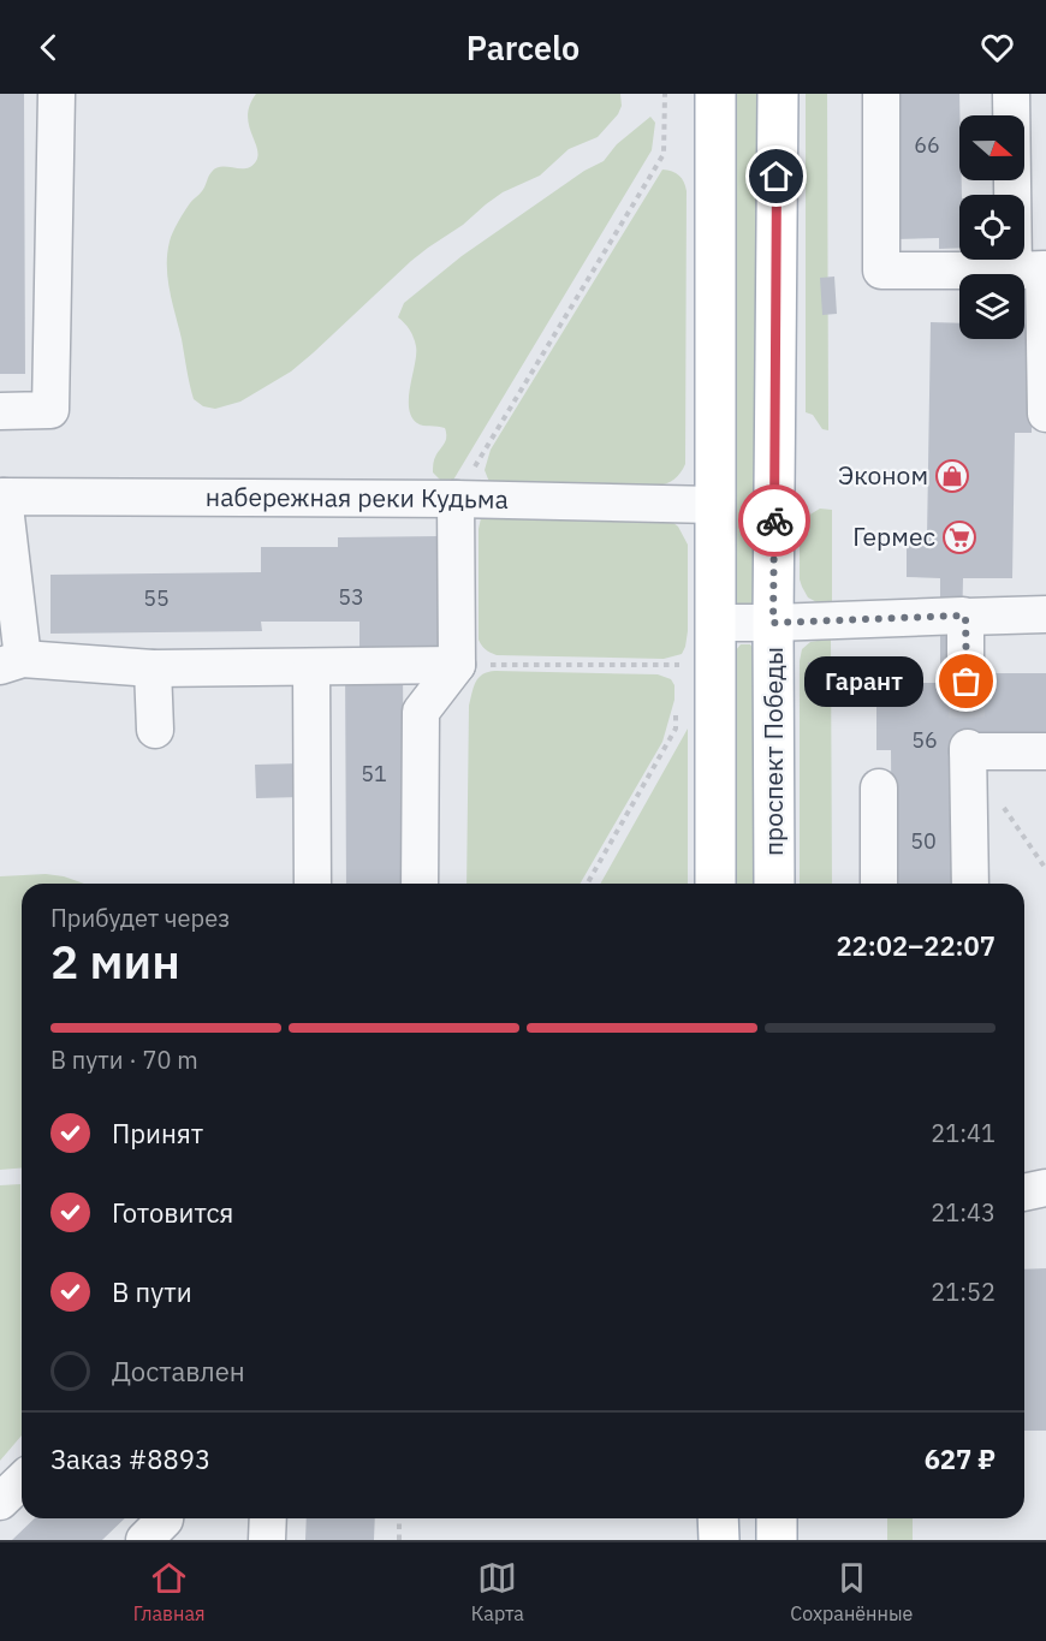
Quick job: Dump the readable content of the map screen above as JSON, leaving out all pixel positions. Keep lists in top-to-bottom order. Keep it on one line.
{"streets":{"main road":["проспект Победы"],"street":["набережная реки Кудьма"]},"places":{"shop":["Эконом"],"supermarket":["Гермес"],"other":["Гарант"]},"house_numbers":["66","53","55","56","51","50"],"north":"right","page":{"header":"Parcelo","bubble":"Гарант","heading":["2 мин","Прибудет через","22:02–22:07"],"panel":["Заказ #8893","627 ₽"],"bar":"В пути · 70 m","list":[["Принят","21:41"],["Готовится","21:43"],["В пути","21:52"],"Доставлен"],"tabs":["Главная","Карта","Сохранённые"]}}
